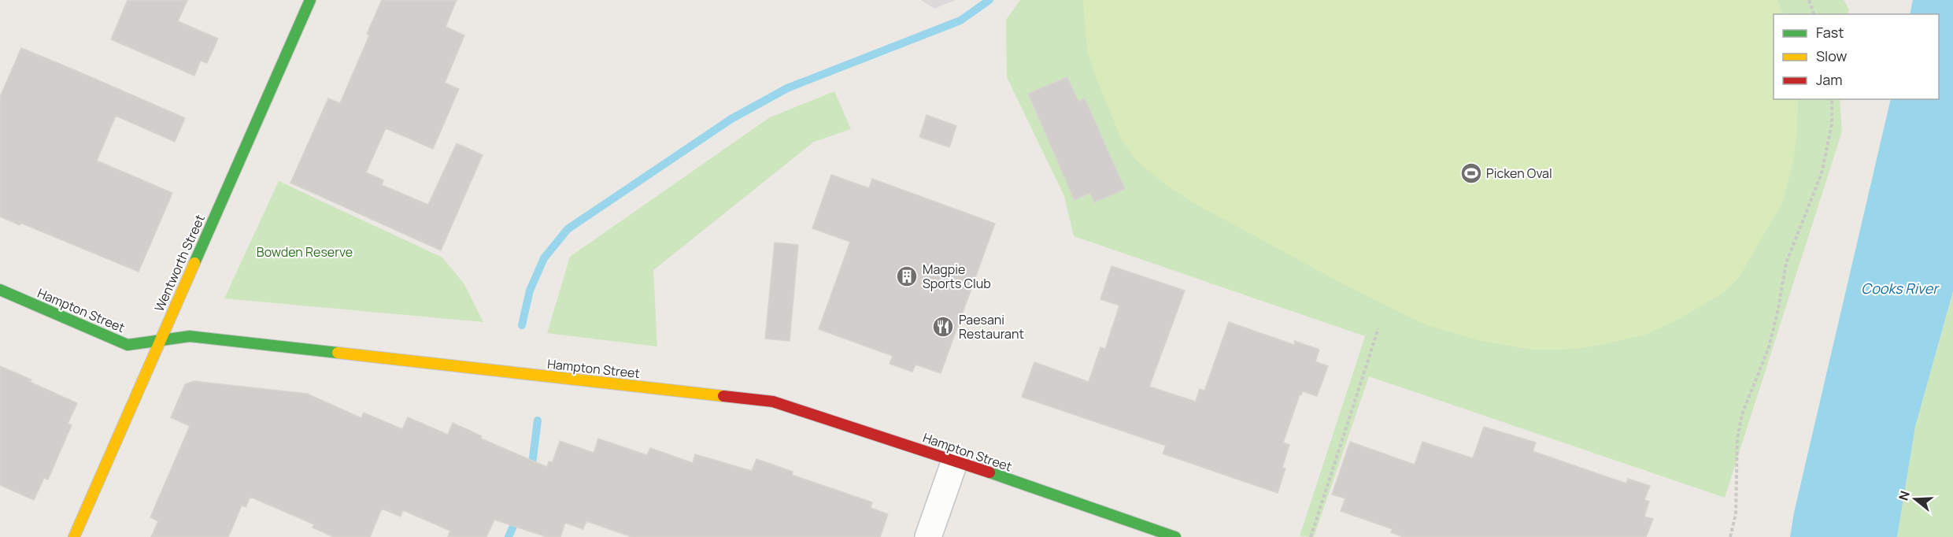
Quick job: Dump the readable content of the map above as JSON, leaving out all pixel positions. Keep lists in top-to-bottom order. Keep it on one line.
{"streets":{"street":["Wentworth Street","Hampton Street"]},"crossings":[["Wentworth Street","Hampton Street"]],"water":["Cooks River"],"parks":["Bowden Reserve"],"places":{"sports":["Picken Oval"],"building":["Magpie Sports Club"],"restaurant":["Paesani Restaurant"]},"legend":["Fast","Slow","Jam"],"north":"left"}
